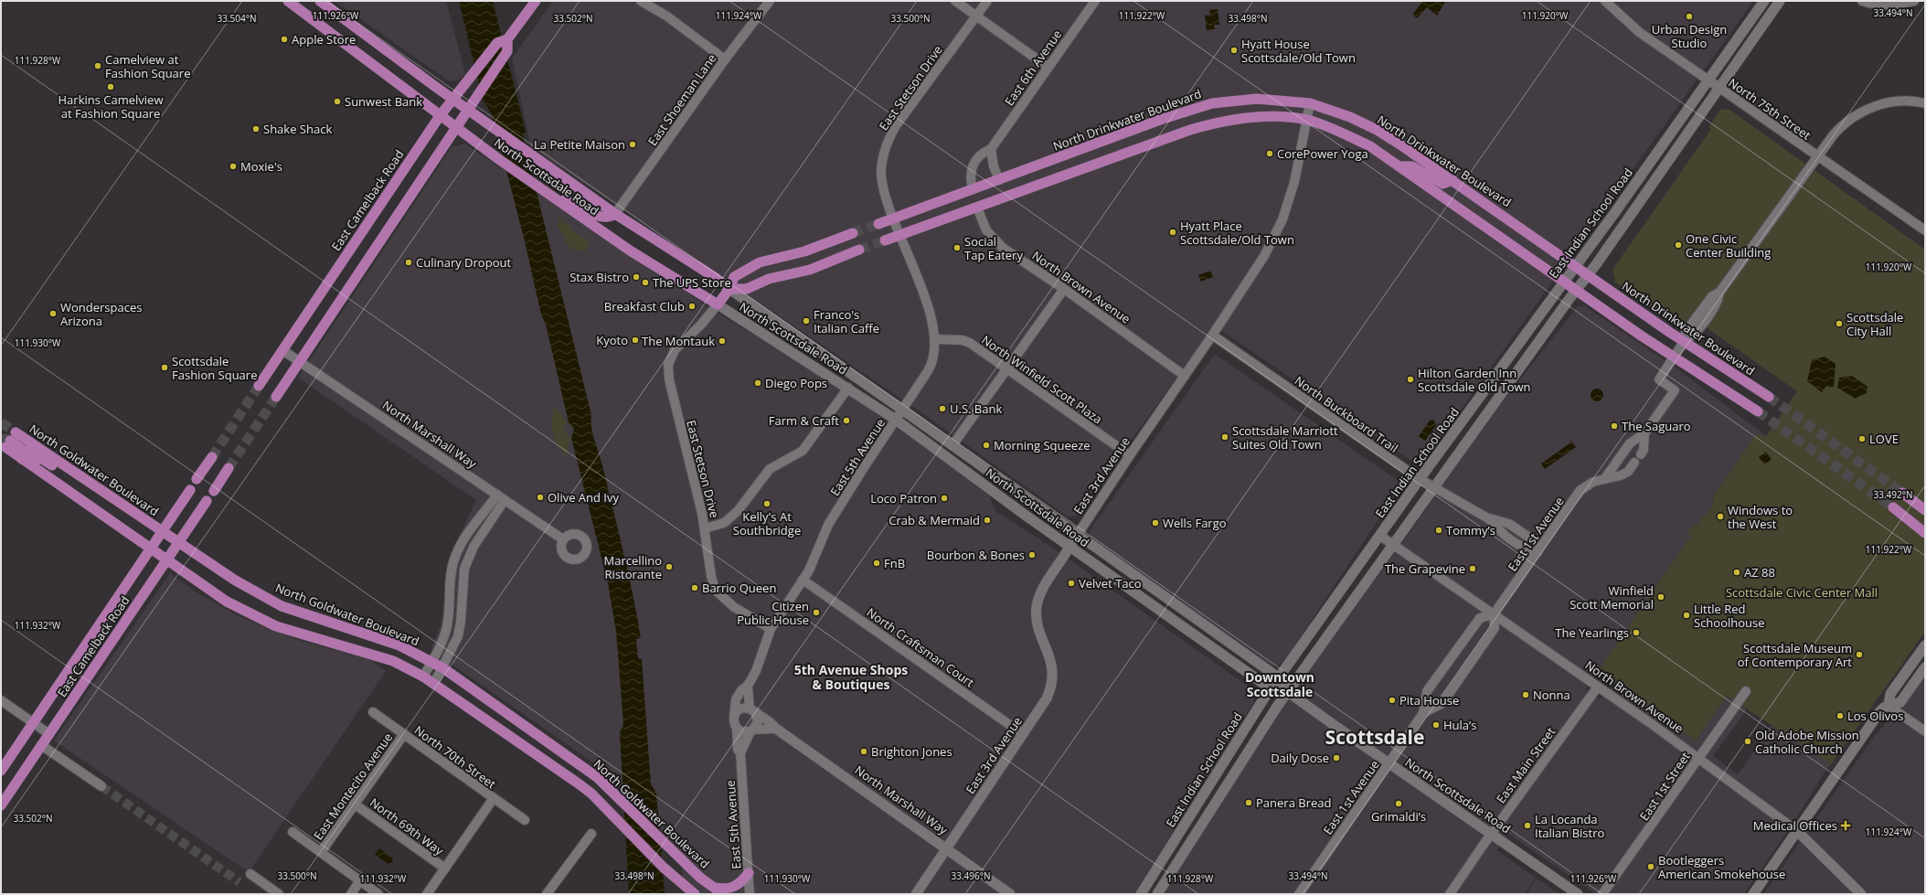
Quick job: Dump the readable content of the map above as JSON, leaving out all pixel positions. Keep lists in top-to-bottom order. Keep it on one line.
{"streets":{"main road":["North Drinkwater Boulevard","North Scottsdale Road","East Camelback Road","East Indian School Road","North Brown Avenue","North Marshall Way","North Goldwater Boulevard","East 3rd Avenue"],"street":["East 6th Avenue","East Stetson Drive","East Shoeman Lane","North 75th Street","North Winfield Scott Plaza","North Buckboard Trail","East 5th Avenue","East 1st Avenue","North Craftsman Court","North 70th Street","East Main Street","East Montecito Avenue","East 1st Street","North 69th Way"]},"crossings":[["East 6th Avenue","North Drinkwater Boulevard"],["East Stetson Drive","North Drinkwater Boulevard"],["East Stetson Drive","North Scottsdale Road"],["East Stetson Drive","East 5th Avenue"],["East Shoeman Lane","North Scottsdale Road"],["North 75th Street","East Indian School Road"],["North Drinkwater Boulevard","East Indian School Road"],["North Drinkwater Boulevard","East 3rd Avenue"],["North Scottsdale Road","East Camelback Road"],["North Scottsdale Road","East Indian School Road"],["North Scottsdale Road","East 5th Avenue"],["North Scottsdale Road","East 3rd Avenue"],["North Scottsdale Road","East 1st Avenue"],["North Scottsdale Road","East Main Street"],["East Camelback Road","North Marshall Way"],["East Camelback Road","North Goldwater Boulevard"],["East Indian School Road","North Brown Avenue"],["East Indian School Road","North Buckboard Trail"],["North Brown Avenue","East 3rd Avenue"],["North Brown Avenue","East 1st Avenue"],["North Brown Avenue","East Main Street"],["North Brown Avenue","East 1st Street"],["North Winfield Scott Plaza","East 5th Avenue"],["North Winfield Scott Plaza","East 3rd Avenue"],["North Buckboard Trail","East 3rd Avenue"],["North Buckboard Trail","East 1st Avenue"],["North Marshall Way","East 5th Avenue"],["North Marshall Way","East 3rd Avenue"],["East 5th Avenue","North Craftsman Court"],["East 3rd Avenue","North Craftsman Court"],["North 70th Street","East Montecito Avenue"],["East Montecito Avenue","North 69th Way"]],"districts":["5th Avenue Shops & Boutiques","Downtown Scottsdale","Scottsdale"],"parks":["Scottsdale Civic Center Mall"],"places":{"other":["Urban Design Studio","Apple Store","Hyatt House Scottsdale/Old Town","Camelview at Fashion Square","Harkins Camelview at Fashion Square","Sunwest Bank","Shake Shack","La Petite Maison","CorePower Yoga","Moxie's","Hyatt Place Scottsdale/Old Town","One Civic Center Building","Social Tap Eatery","Culinary Dropout","Stax Bistro","The UPS Store","Breakfast Club","Wonderspaces Arizona","Franco's Italian Caffe","Scottsdale City Hall","Kyoto","The Montauk","Scottsdale Fashion Square","Hilton Garden Inn Scottsdale Old Town","Diego Pops","U.S. Bank","Farm & Craft","The Saguaro","Scottsdale Marriott Suites Old Town","LOVE","Morning Squeeze","Olive And Ivy","Loco Patron","Kelly's At Southbridge","Windows to the West","Crab & Mermaid","Wells Fargo","Tommy’s","Bourbon & Bones","FnB","Marcellino Ristorante","The Grapevine","AZ 88","Velvet Taco","Barrio Queen","Winfield Scott Memorial","Citizen Public House","Little Red Schoolhouse","The Yearlings","Scottsdale Museum of Contemporary Art","Nonna","Pita House","Los Olivos","Hula’s","Old Adobe Mission Catholic Church","Brighton Jones","Daily Dose","Panera Bread","Grimaldi’s","La Locanda Italian Bistro","Bootleggers American Smokehouse"],"health":["Medical Offices"]},"coordinates":["33.494°N","111.926°W","111.924°W","111.922°W","111.920°W","33.504°N","33.502°N","33.500°N","33.498°N","111.928°W","111.930°W","33.492°N","111.932°W","33.496°N"]}
